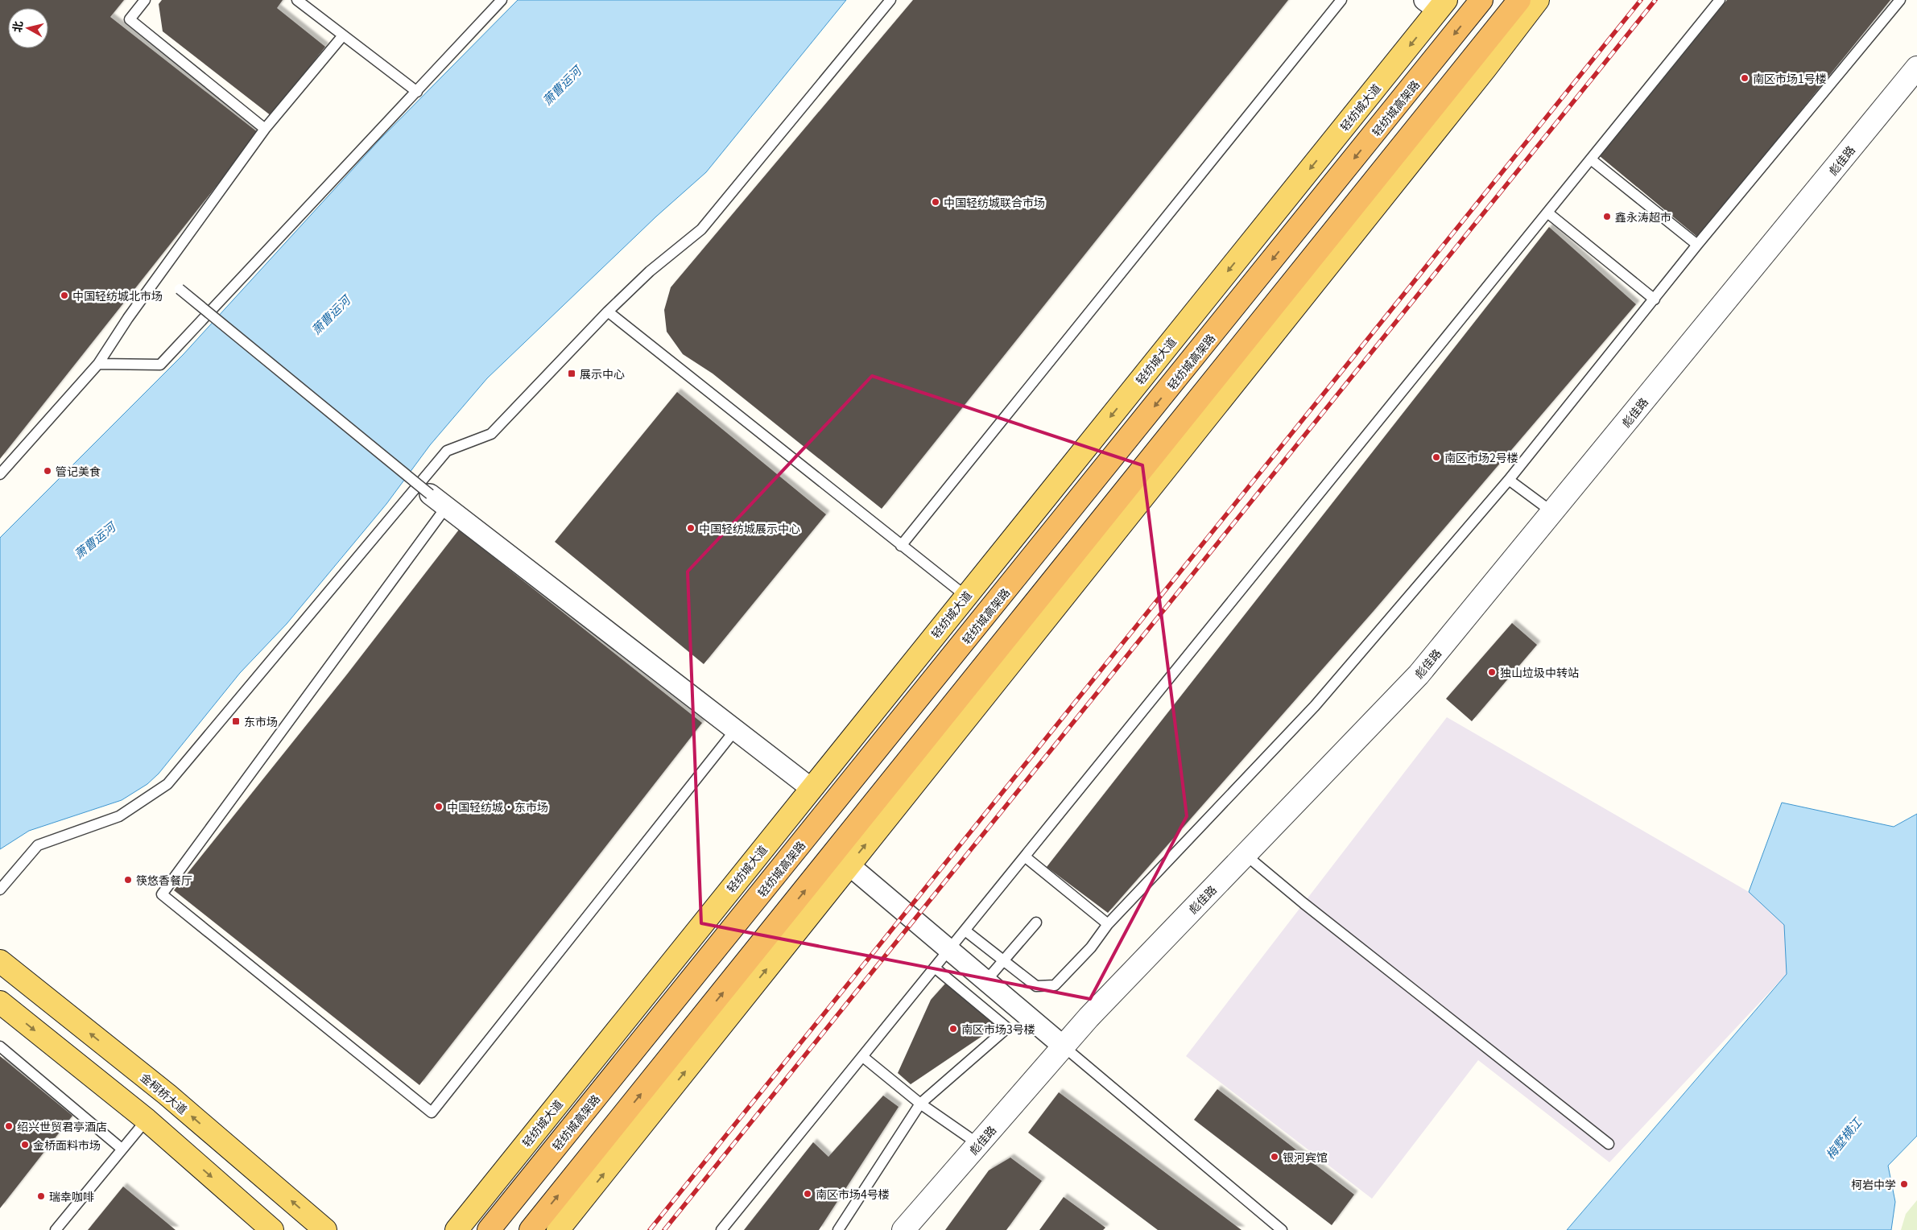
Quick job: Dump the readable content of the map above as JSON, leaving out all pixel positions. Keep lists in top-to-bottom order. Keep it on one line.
{"streets":{"highway":["轻纺城高架路"],"main road":["轻纺城大道","金柯桥大道"],"street":["彪佳路"]},"water":["萧曹运河","梅墅横江"],"places":{"other":["南区市场1号楼","中国轻纺城联合市场","鑫永涛超市","中国轻纺城北市场","南区市场2号楼","管记美食","中国轻纺城展示中心","独山垃圾中转站","中国轻纺城·东市场","筷悠香餐厅","南区市场3号楼","绍兴世贸君亭酒店","金桥面料市场","银河宾馆","柯岩中学","南区市场4号楼","瑞幸咖啡"],"transit":["展示中心","东市场"]},"north":"left"}
